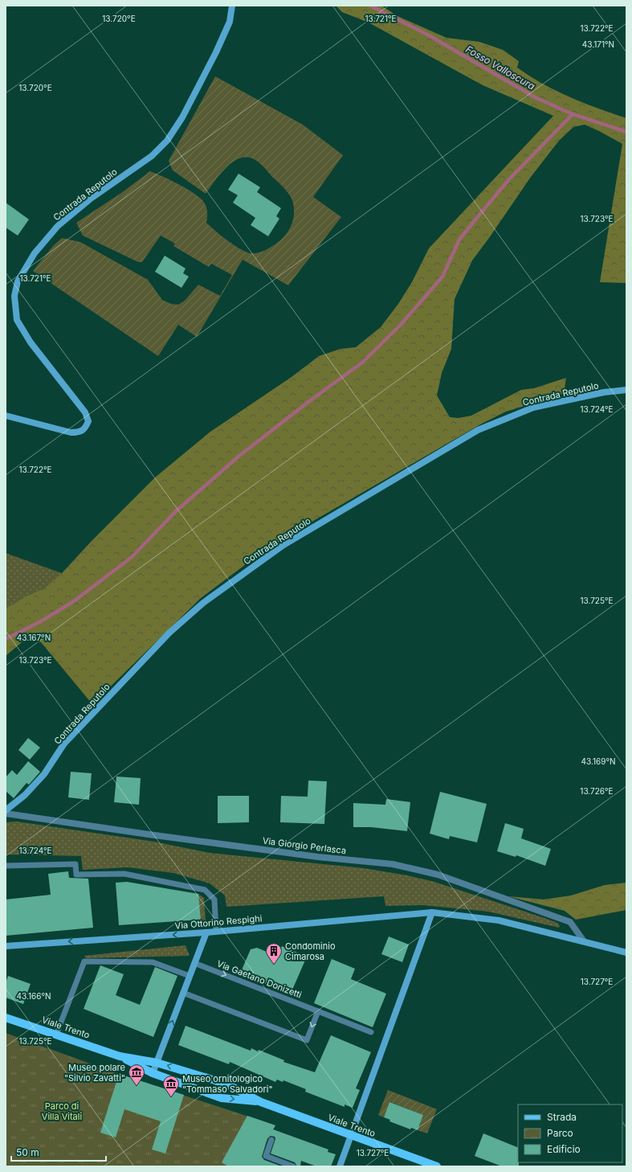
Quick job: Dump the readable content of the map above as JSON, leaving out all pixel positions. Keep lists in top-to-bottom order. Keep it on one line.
{"streets":{"main road":["Viale Trento"],"street":["Contrada Reputolo","Via Giorgio Perlasca","Via Ottorino Respighi"],"lane":["Via Gaetano Donizetti"]},"crossings":[["Via Giorgio Perlasca","Via Ottorino Respighi"]],"one_way":["Via Gaetano Donizetti"],"water":["Fosso Valloscura"],"parks":["Parco di Villa Vitali"],"places":{"building":["Condominio Cimarosa"],"museum":["Museo polare \"Silvio Zavatti\"","Museo ornitologico \"Tommaso Salvadori\""]},"legend":["Strada","Parco","Edificio"],"scale_bar":"50 m","coordinates":["13.720°E","13.721°E","13.722°E","43.171°N","13.723°E","13.724°E","13.725°E","43.167°N","43.169°N","13.726°E","13.727°E","43.166°N"]}
